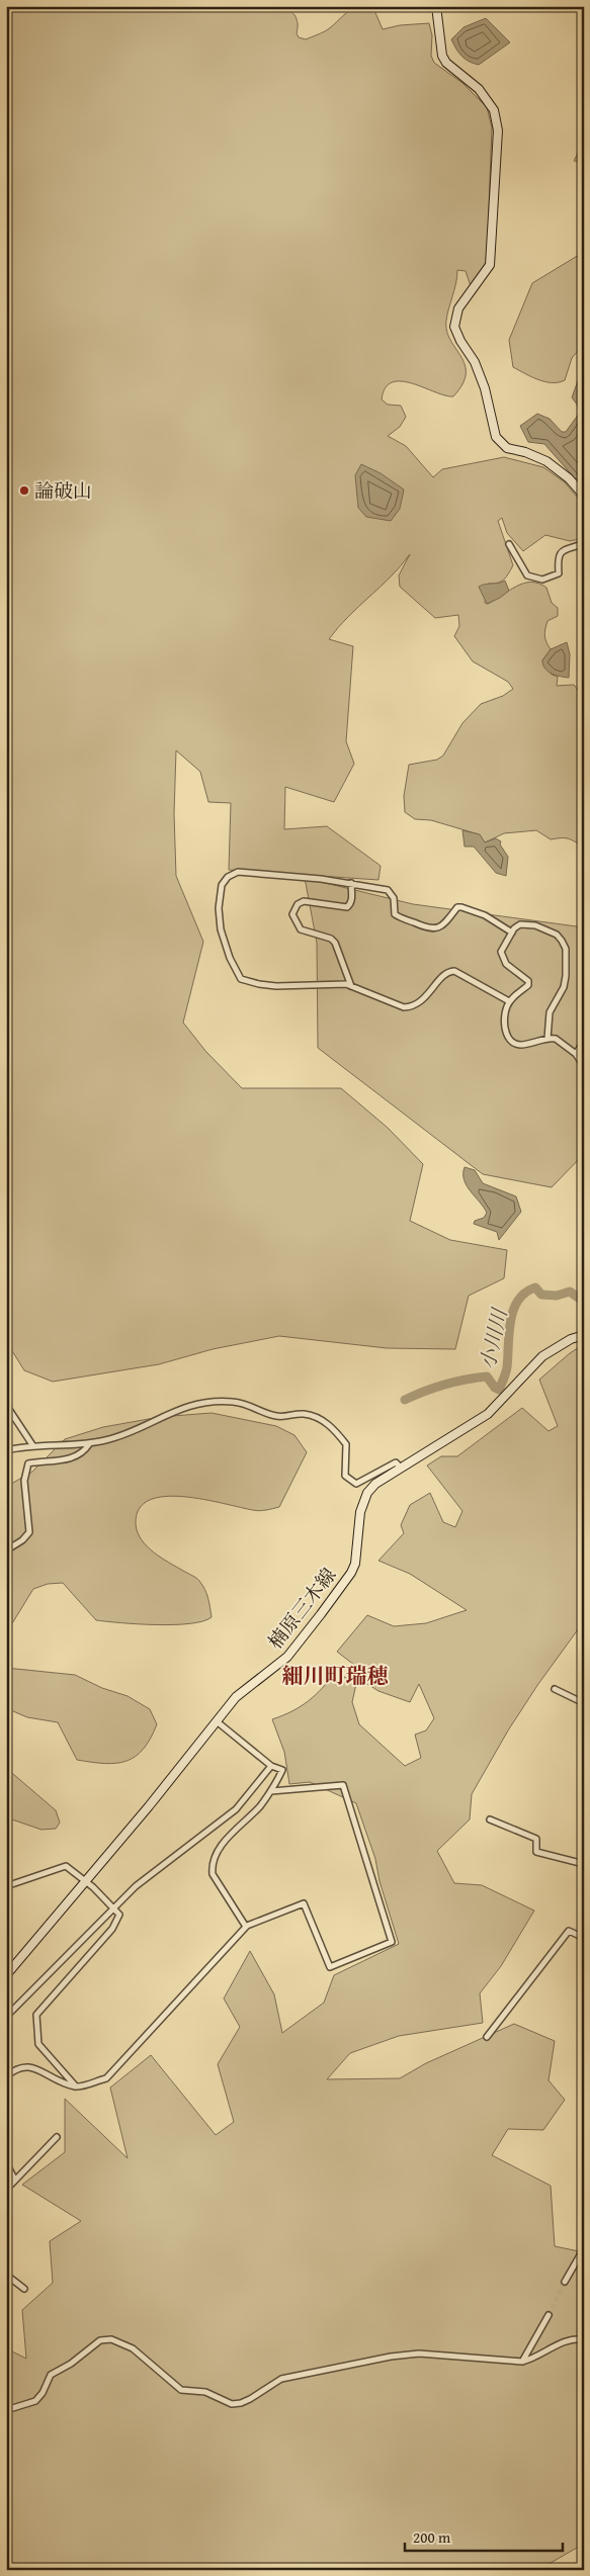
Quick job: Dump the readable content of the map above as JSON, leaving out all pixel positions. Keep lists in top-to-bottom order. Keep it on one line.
{"streets":{"main road":["楠原三木線"]},"districts":["細川町瑞穂"],"water":["小川川"],"places":["論破山"],"scale_bar":"200 m"}
